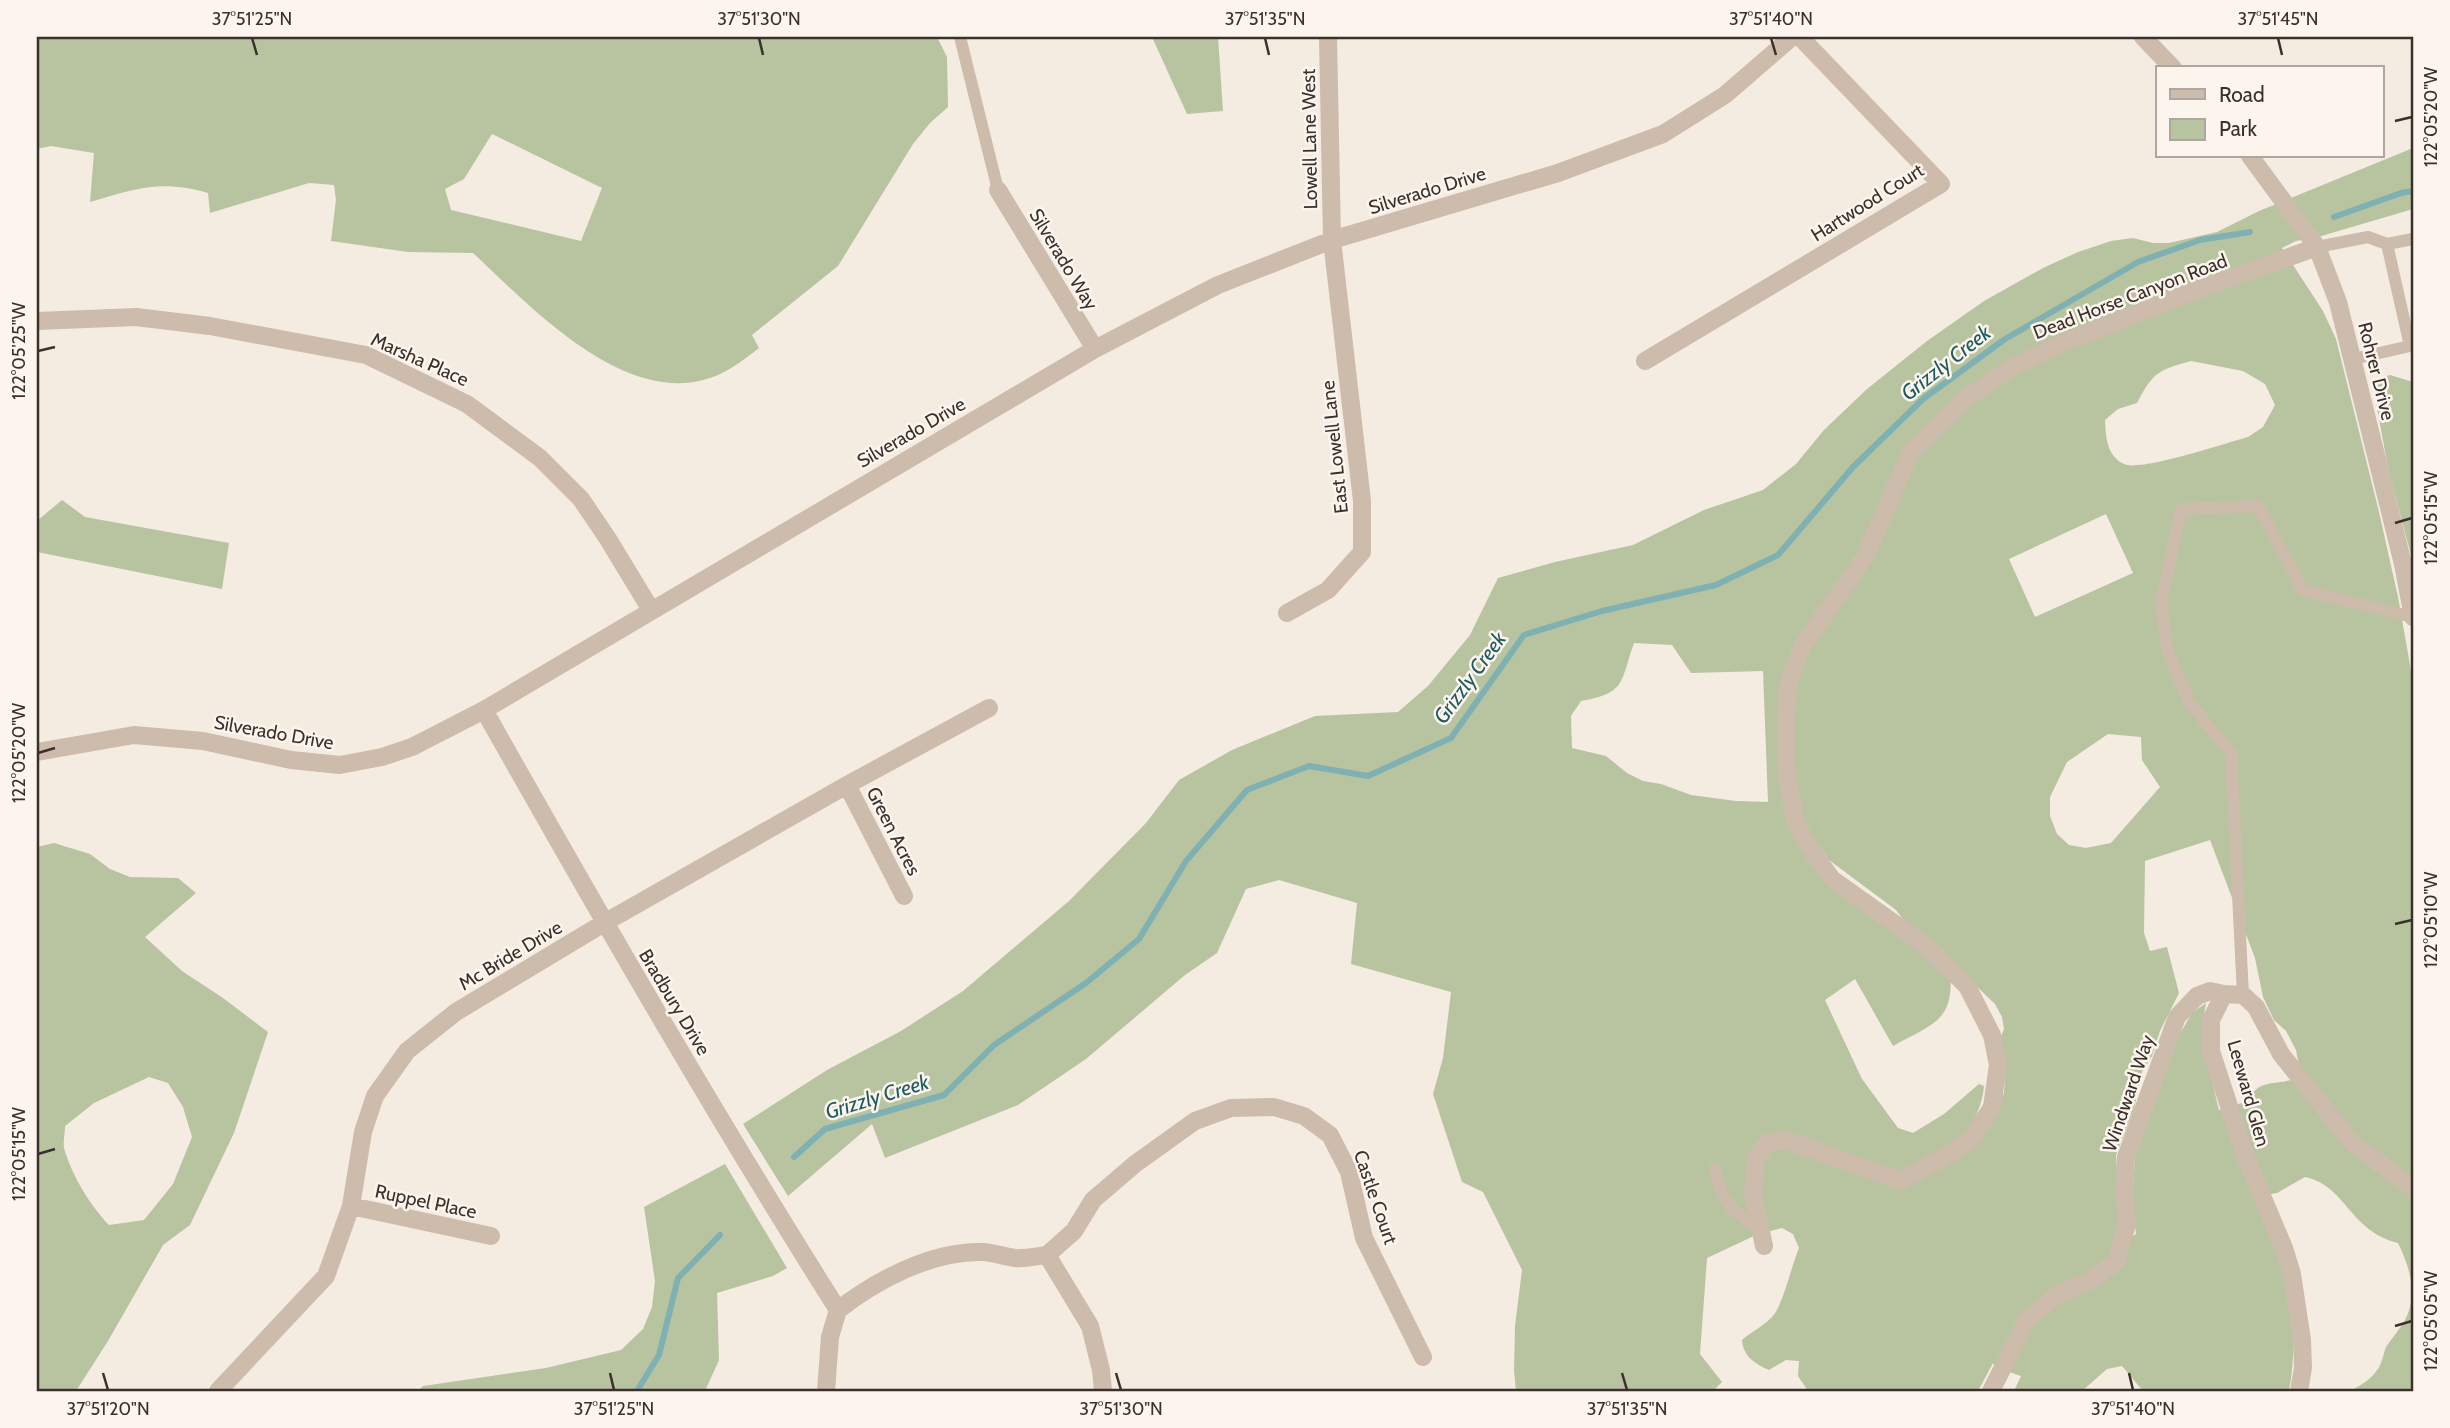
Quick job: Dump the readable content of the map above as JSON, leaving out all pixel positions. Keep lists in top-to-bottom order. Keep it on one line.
{"streets":{"street":["Lowell Lane West","Silverado Drive","Hartwood Court","Silverado Way","Dead Horse Canyon Road","Marsha Place","Rohrer Drive","East Lowell Lane","Green Acres","Mc Bride Drive","Bradbury Drive","Windward Way","Leeward Glen","Castle Court","Ruppel Place"]},"crossings":[["Lowell Lane West","Silverado Drive"],["Lowell Lane West","East Lowell Lane"],["Silverado Drive","Silverado Way"],["Silverado Drive","Marsha Place"],["Silverado Drive","East Lowell Lane"],["Silverado Drive","Bradbury Drive"],["Dead Horse Canyon Road","Rohrer Drive"],["Green Acres","Mc Bride Drive"],["Mc Bride Drive","Bradbury Drive"],["Mc Bride Drive","Ruppel Place"],["Windward Way","Leeward Glen"]],"water":["Grizzly Creek"],"legend":["Road","Park"],"coordinates":["37°51'25\"N","37°51'30\"N","37°51'35\"N","37°51'40\"N","37°51'45\"N","122°05'20\"W","122°05'25\"W","122°05'15\"W","122°05'10\"W","122°05'05\"W","37°51'20\"N"]}
